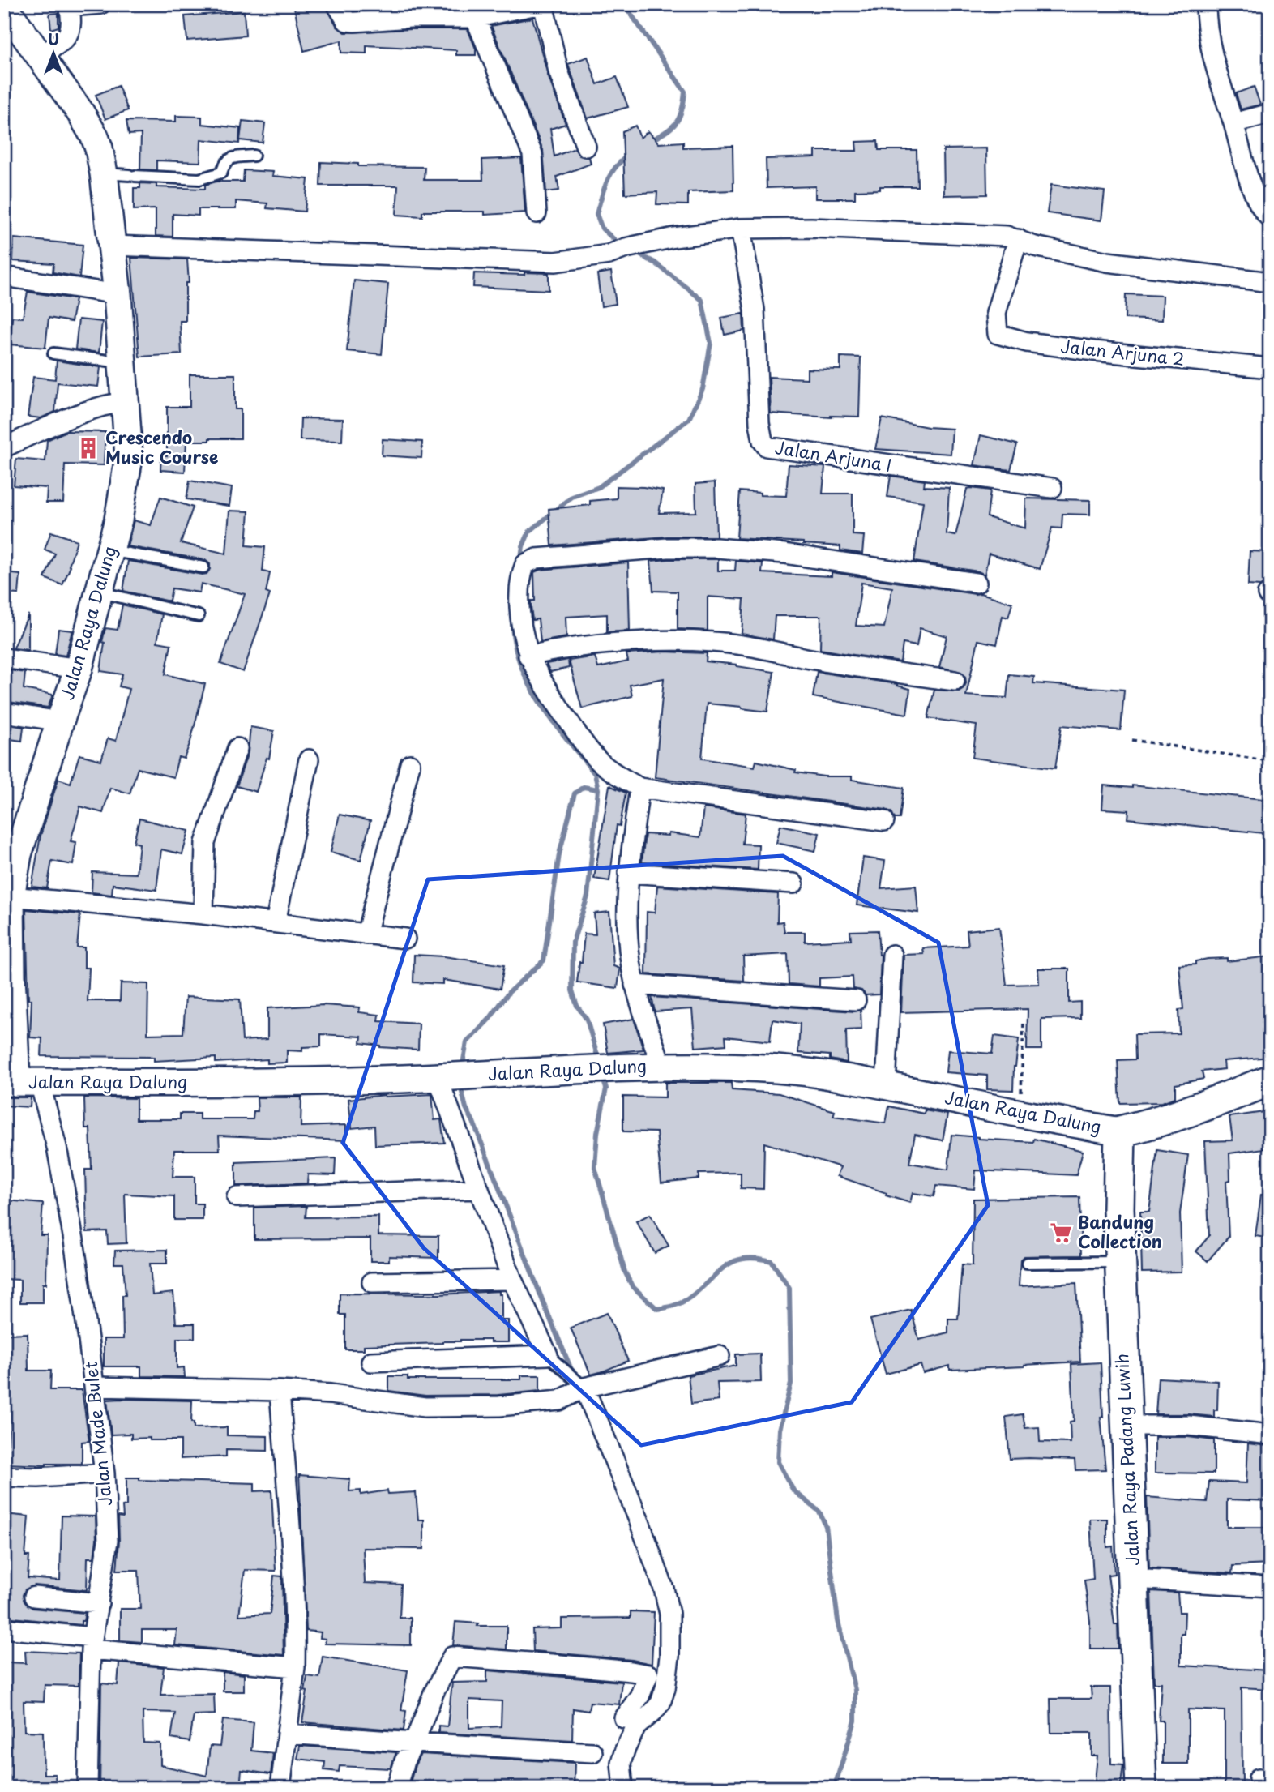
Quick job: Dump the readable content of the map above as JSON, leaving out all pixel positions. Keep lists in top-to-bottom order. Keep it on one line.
{"streets":{"main road":["Jalan Raya Dalung","Jalan Raya Padang Luwih"],"street":["Jalan Arjuna 2","Jalan Arjuna I","Jalan Made Bulet"]},"crossings":[["Jalan Raya Dalung","Jalan Made Bulet"],["Jalan Raya Dalung","Jalan Raya Padang Luwih"]],"places":{"building":["Crescendo Music Course"],"supermarket":["Bandung Collection"]},"north":"top"}
